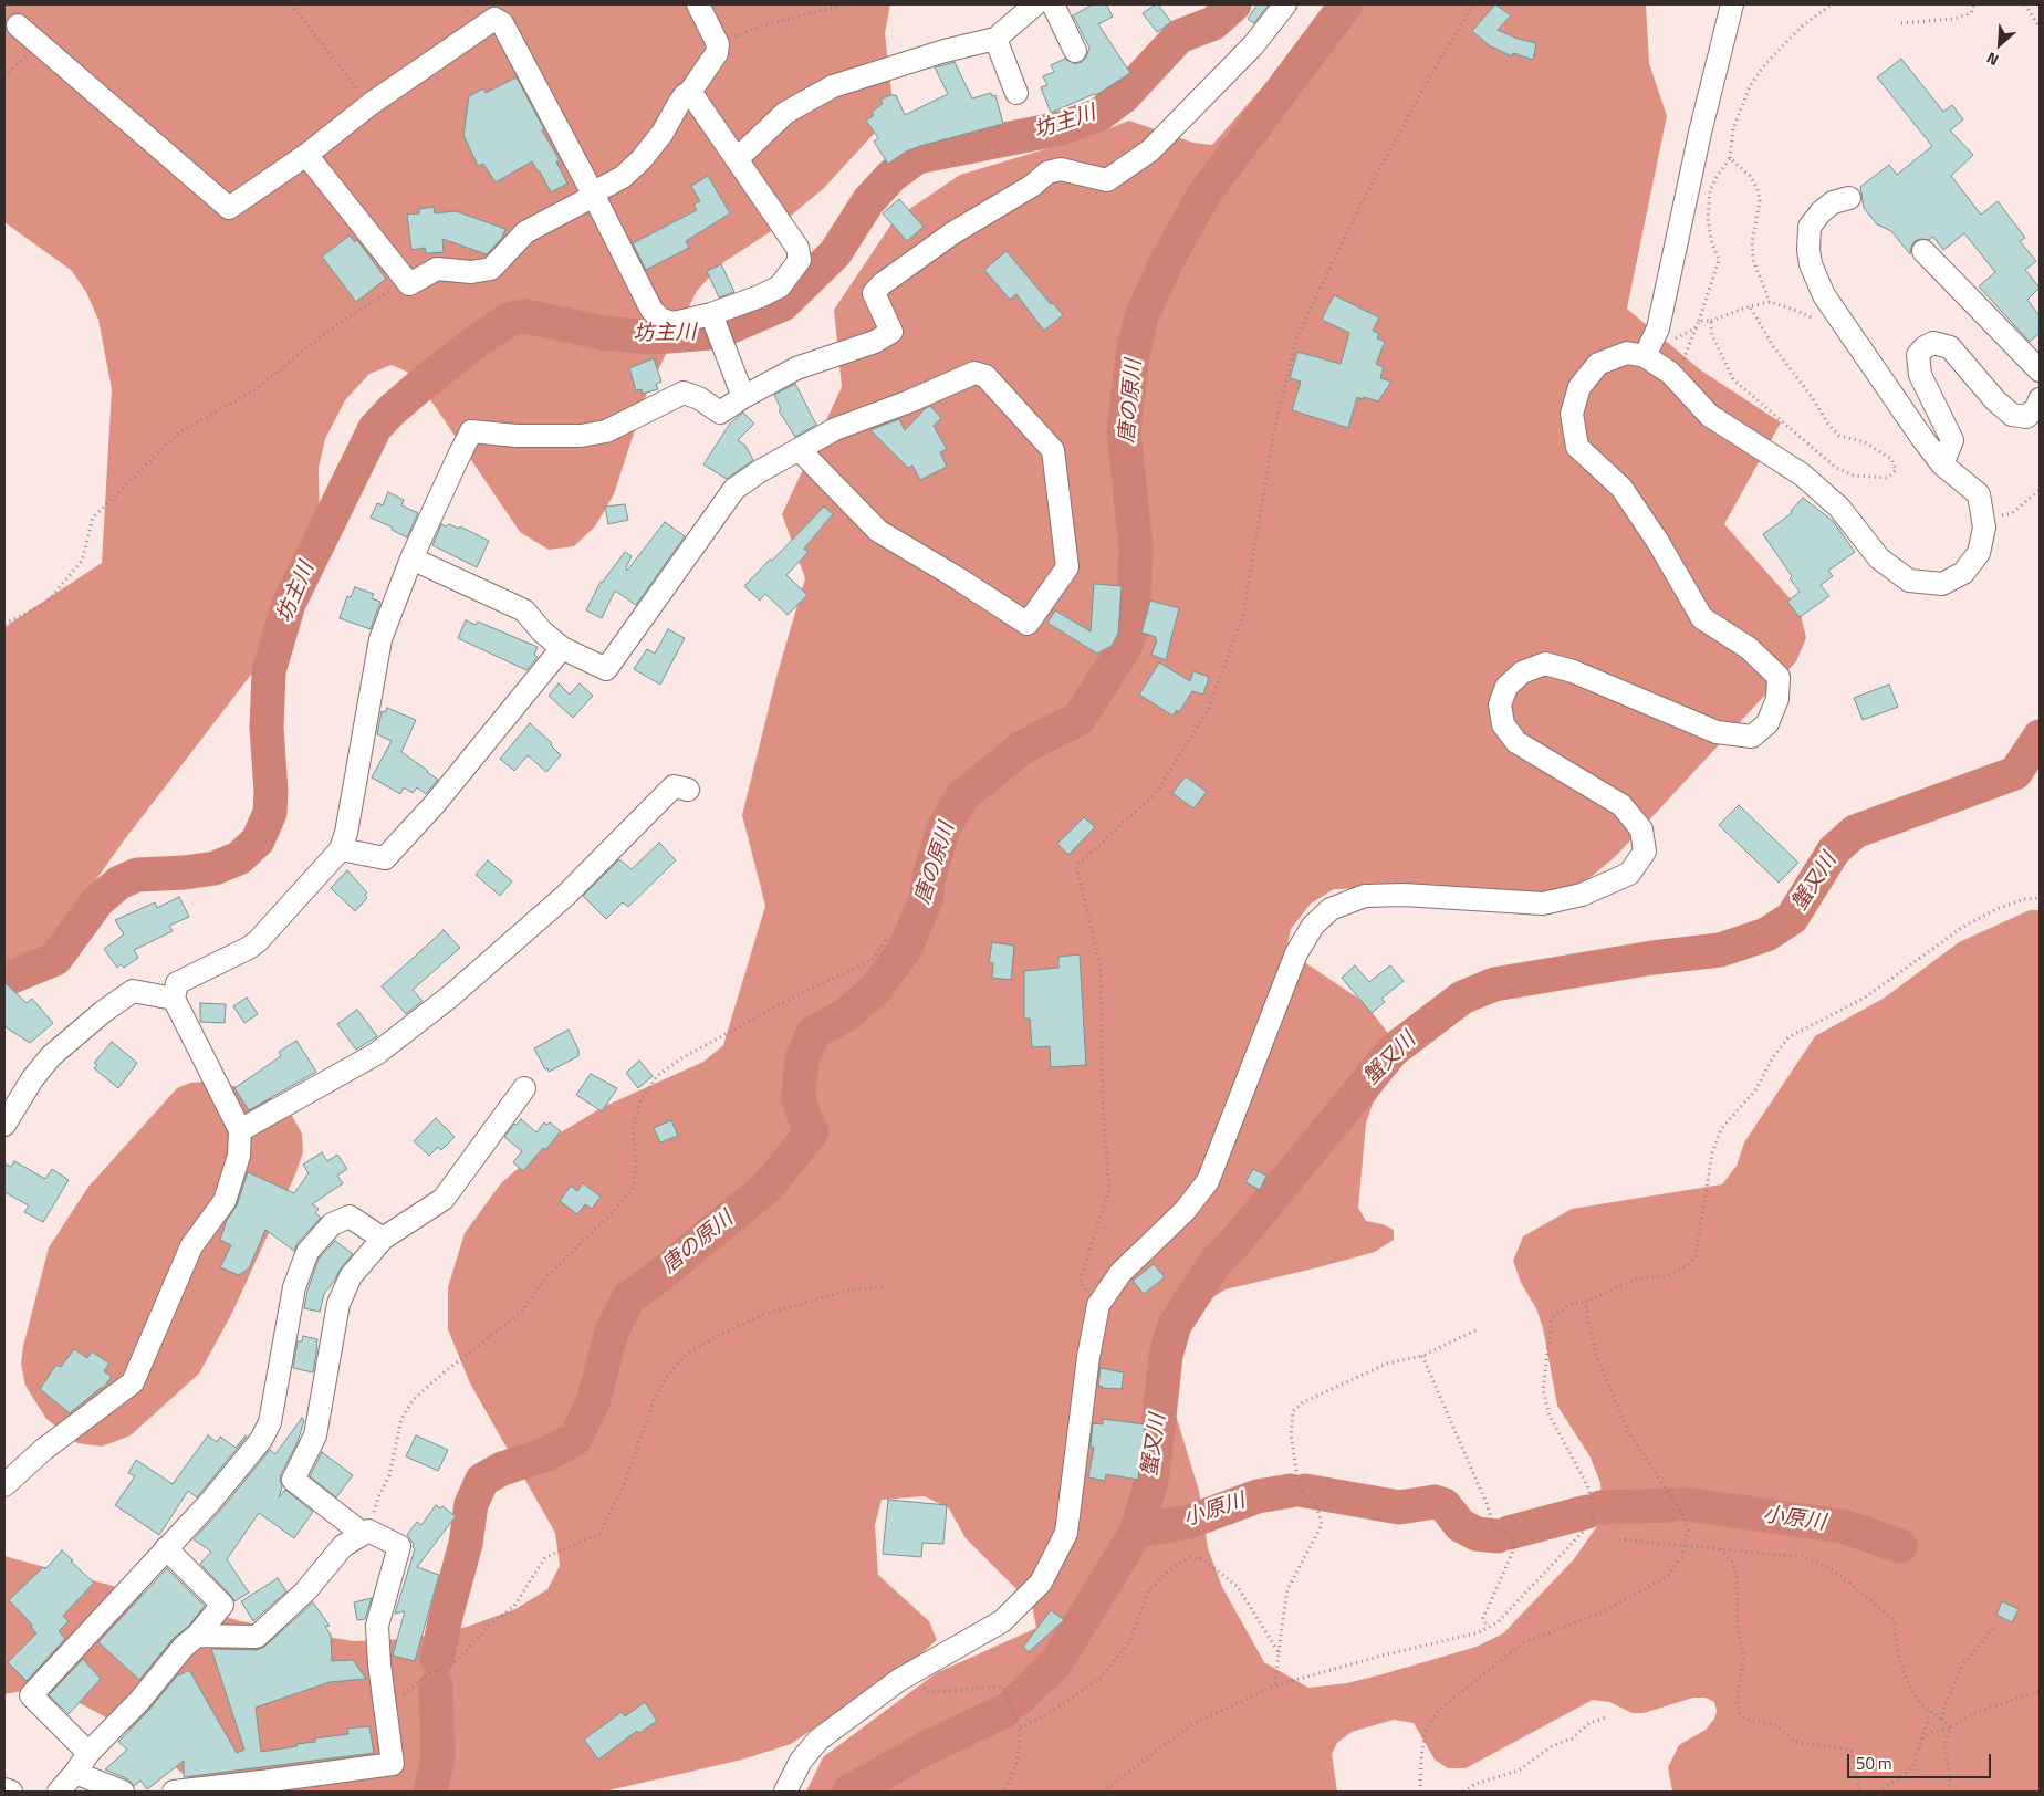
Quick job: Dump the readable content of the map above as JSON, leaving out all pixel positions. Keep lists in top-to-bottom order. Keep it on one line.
{"water":["坊主川","唐の原川","蟹又川","小原川"],"scale_bar":"50 m","north":"bottom left"}
